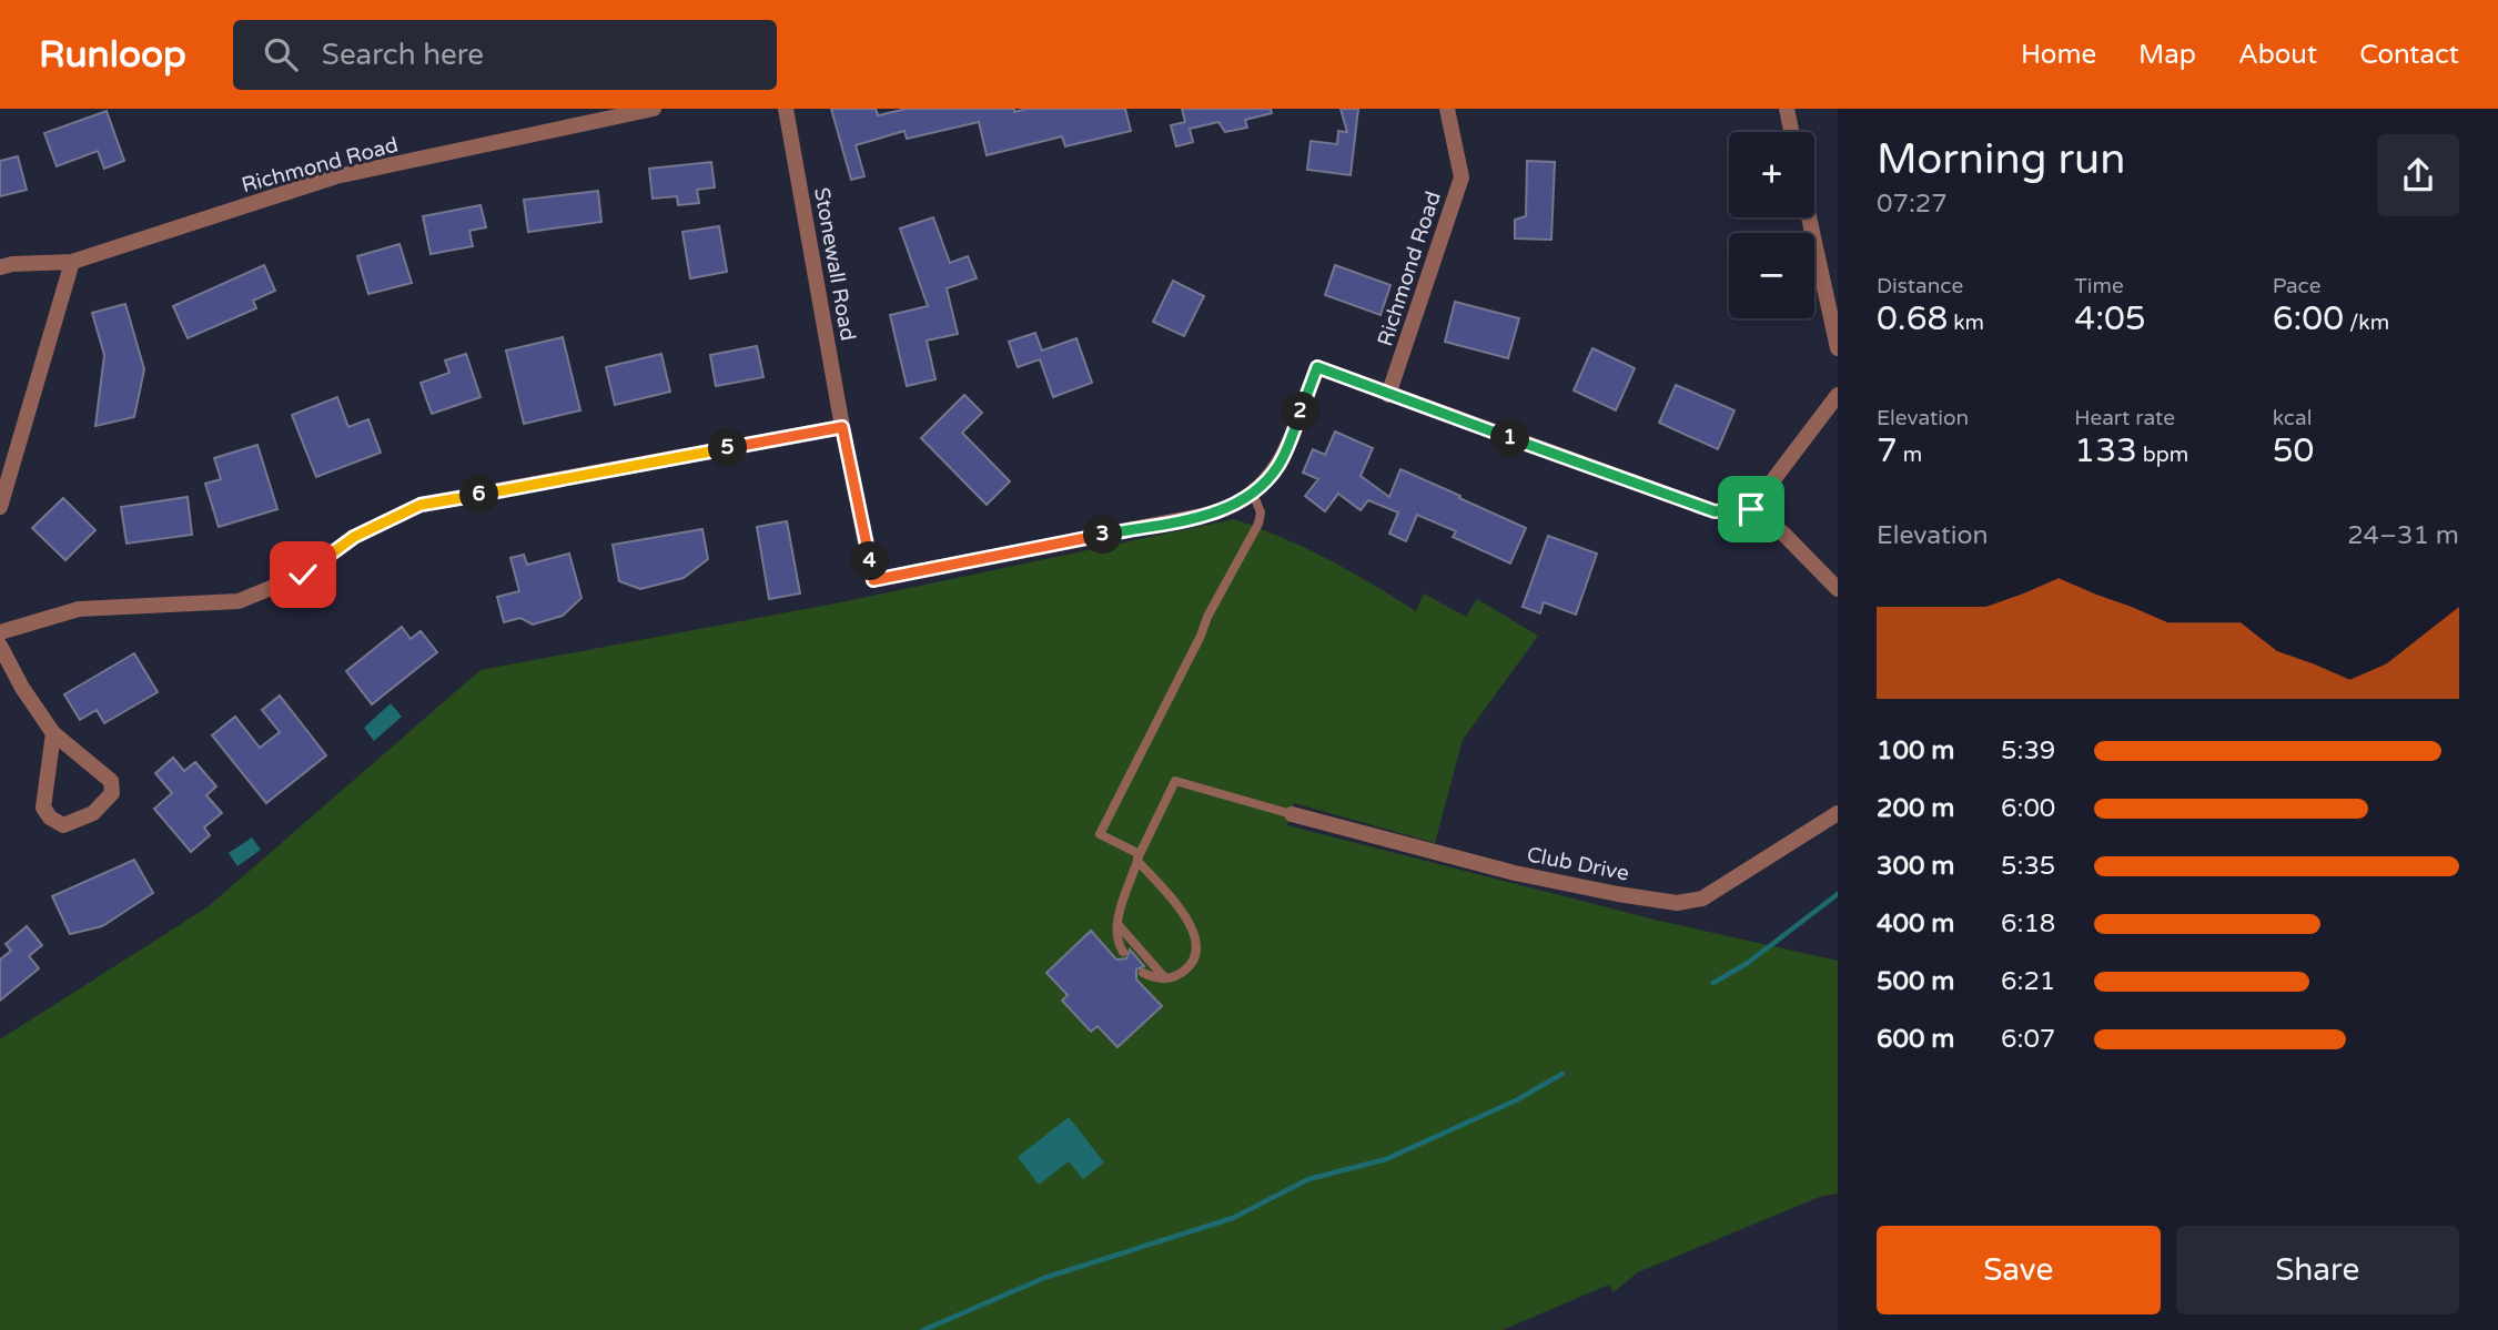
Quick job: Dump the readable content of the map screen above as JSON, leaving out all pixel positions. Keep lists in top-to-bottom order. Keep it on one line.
{"streets":{"street":["Richmond Road","Stonewall Road","Club Drive"]},"page":{"header":"Runloop","search":"Search here","nav":["Home","Map","About","Contact"],"heading":["Morning run","07:27"],"map_buttons":["+","−"],"stats":[["Distance","0.68 km"],["Time","4:05"],["Pace","6:00 /km"],["Elevation","7 m"],["Heart rate","133 bpm"],["kcal","50"]],"pins":["2","1","5","6","3","4"],"chart":["Elevation","24–31 m"],"list":[{"name":"100 m","note":"5:39"},{"name":"200 m","note":"6:00"},{"name":"300 m","note":"5:35"},{"name":"400 m","note":"6:18"},{"name":"500 m","note":"6:21"},{"name":"600 m","note":"6:07"}],"buttons":["Save","Share"]}}
